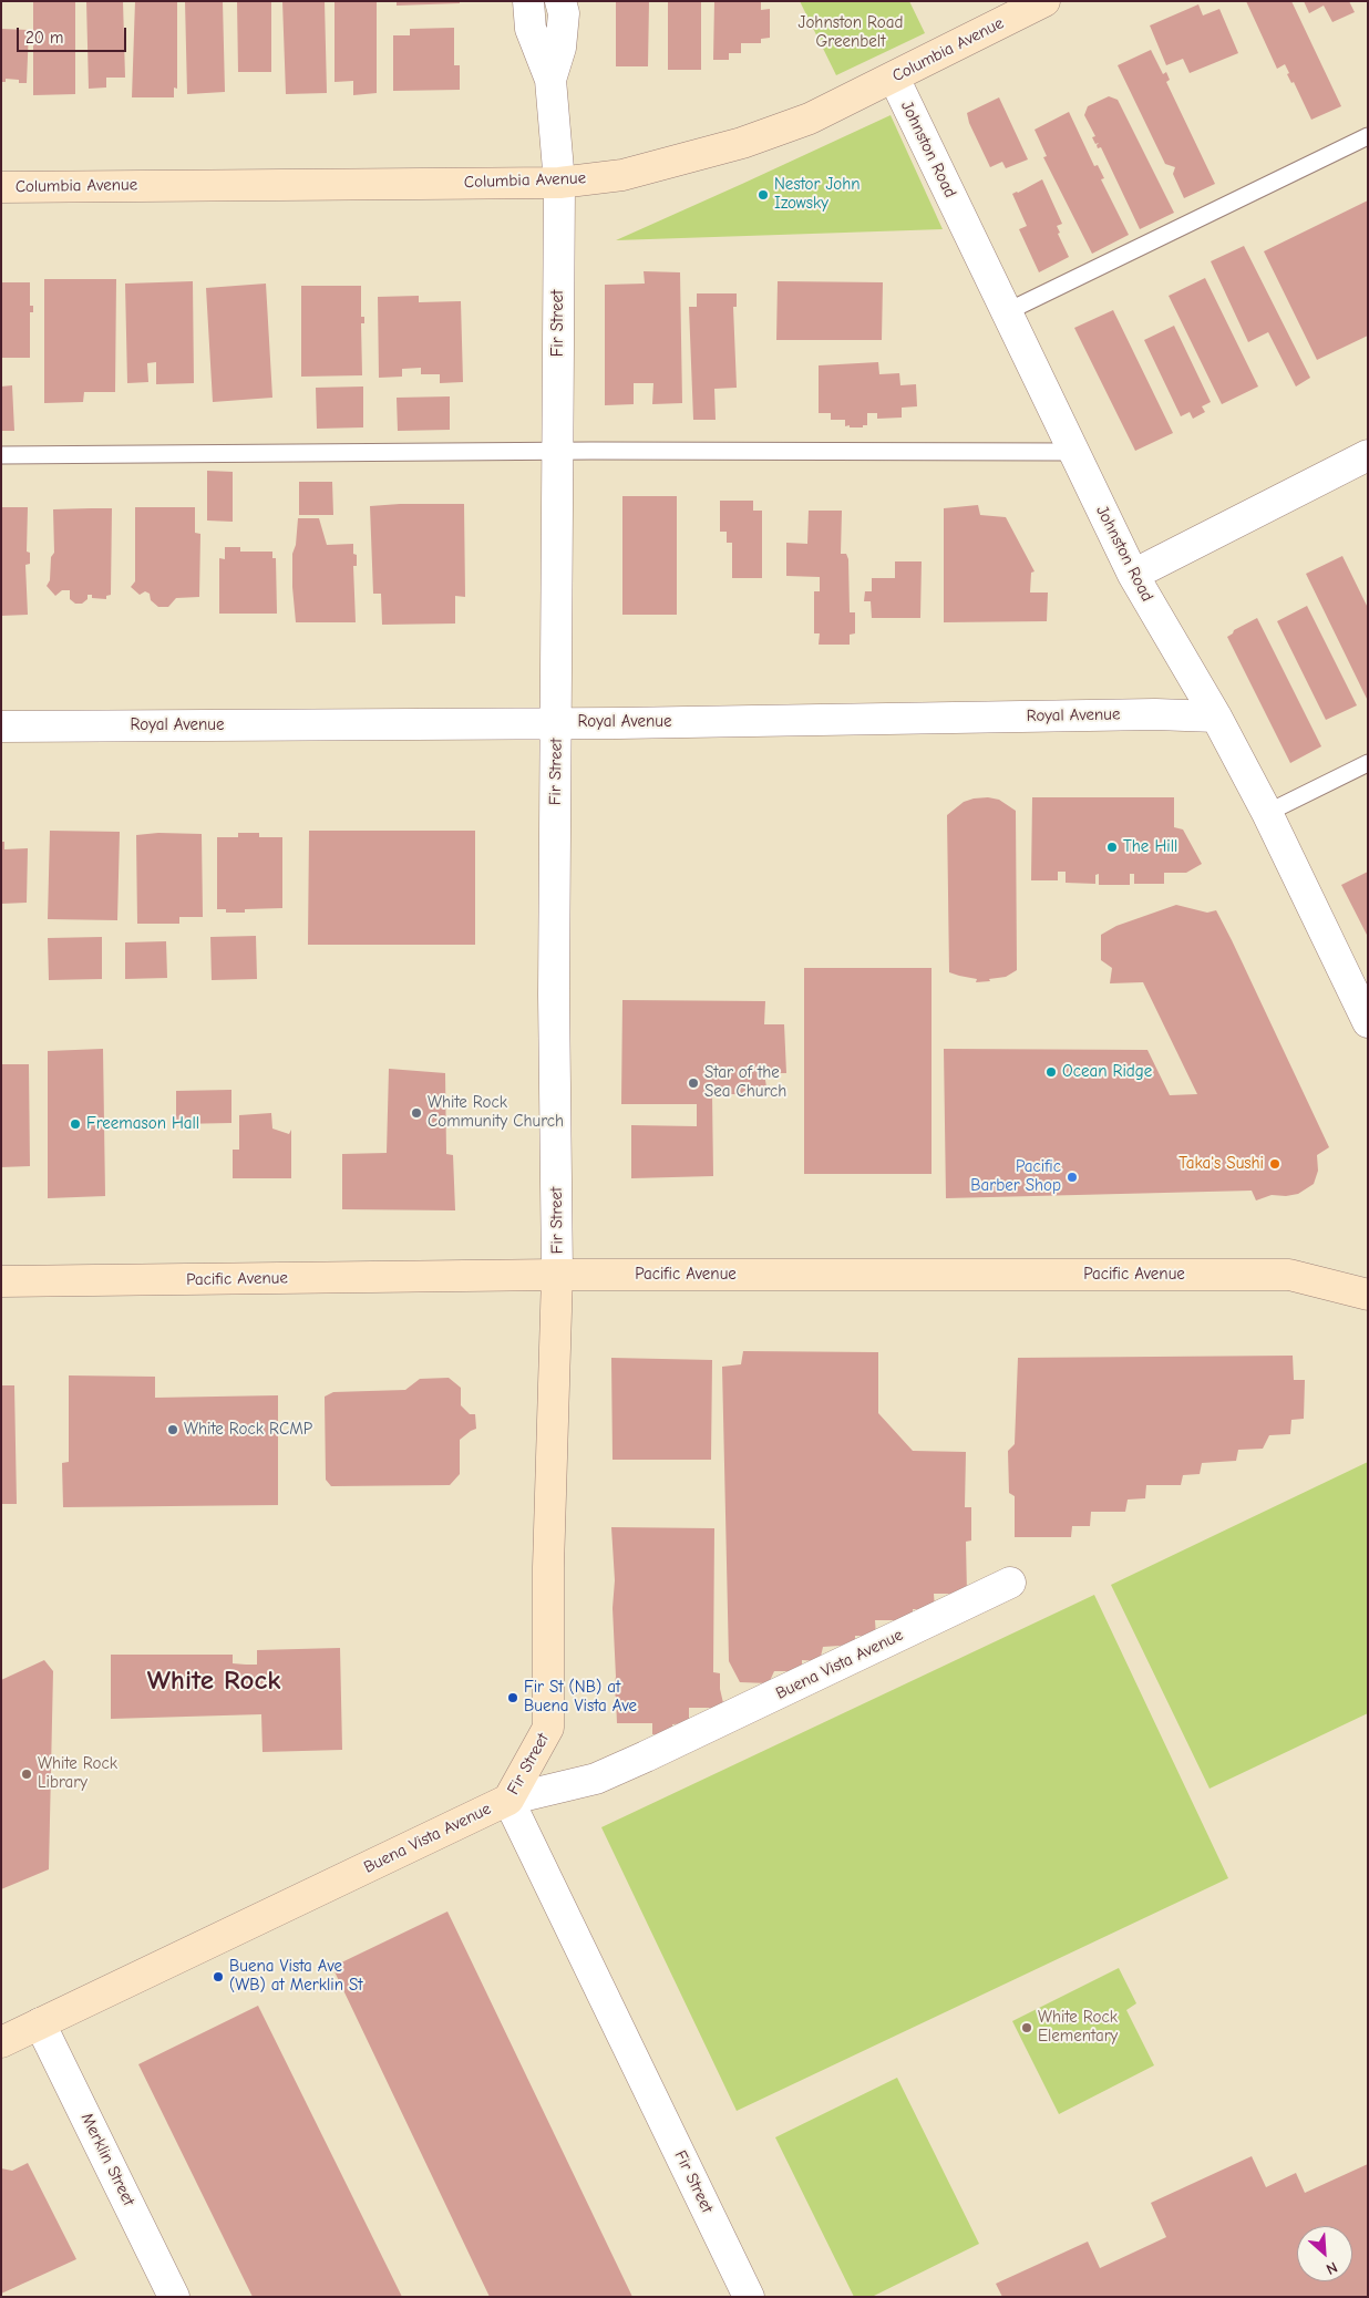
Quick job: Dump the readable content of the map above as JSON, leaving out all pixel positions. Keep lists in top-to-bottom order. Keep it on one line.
{"streets":{"street":["Columbia Avenue","Johnston Road","Fir Street","Royal Avenue","Pacific Avenue","Buena Vista Avenue","Merklin Street"]},"crossings":[["Columbia Avenue","Johnston Road"],["Columbia Avenue","Fir Street"],["Johnston Road","Royal Avenue"],["Fir Street","Royal Avenue"],["Fir Street","Pacific Avenue"],["Fir Street","Buena Vista Avenue"],["Buena Vista Avenue","Merklin Street"]],"districts":["White Rock"],"parks":["Johnston Road Greenbelt"],"places":["Nestor John Izowsky","The Hill","Ocean Ridge","Star of the Sea Church","White Rock Community Church","Freemason Hall","Taka's Sushi","Pacific Barber Shop","White Rock RCMP","Fir St (NB) at Buena Vista Ave","White Rock Library","Buena Vista Ave (WB) at Merklin St","White Rock Elementary"],"scale_bar":"20 m","north":"bottom right"}
